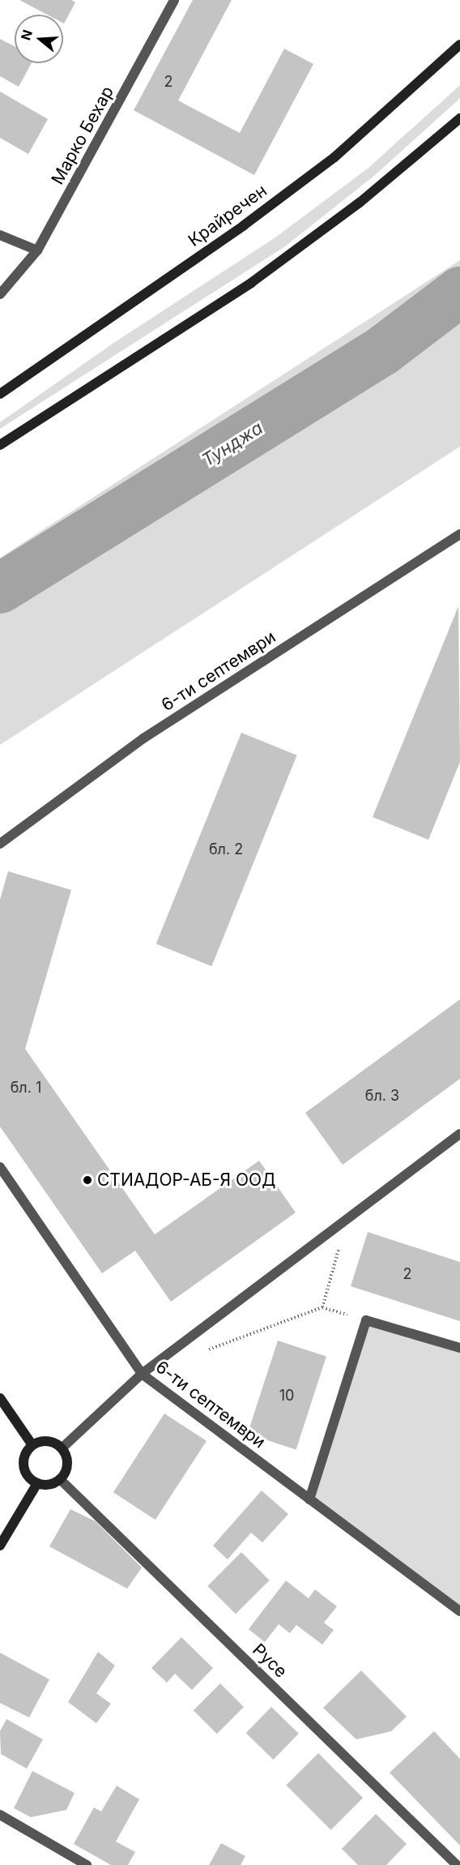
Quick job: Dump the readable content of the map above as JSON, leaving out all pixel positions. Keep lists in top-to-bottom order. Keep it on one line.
{"streets":{"street":["Марко Бехар","Крайречен","6-ти септември","Русе"]},"water":["Тунджа"],"places":["СТИАДОР-АБ-Я ООД"],"house_numbers":["2","бл. 2","бл. 1","бл. 3","2","10"],"north":"left"}
